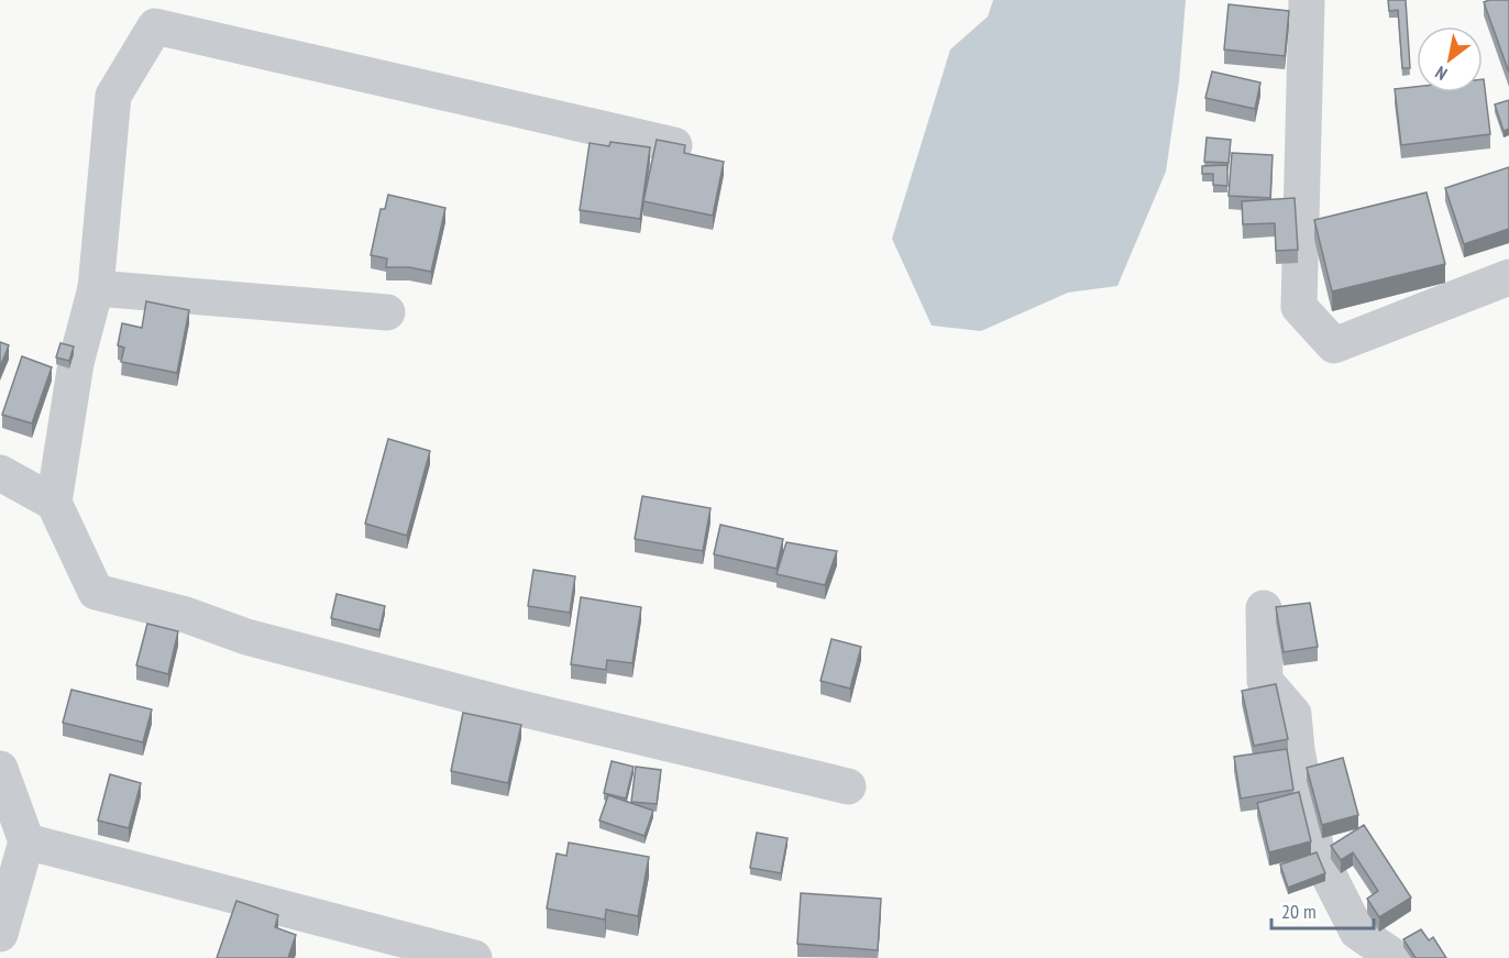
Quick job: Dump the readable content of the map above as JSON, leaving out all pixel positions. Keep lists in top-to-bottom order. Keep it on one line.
{"scale_bar":"20 m","north":"bottom left"}
